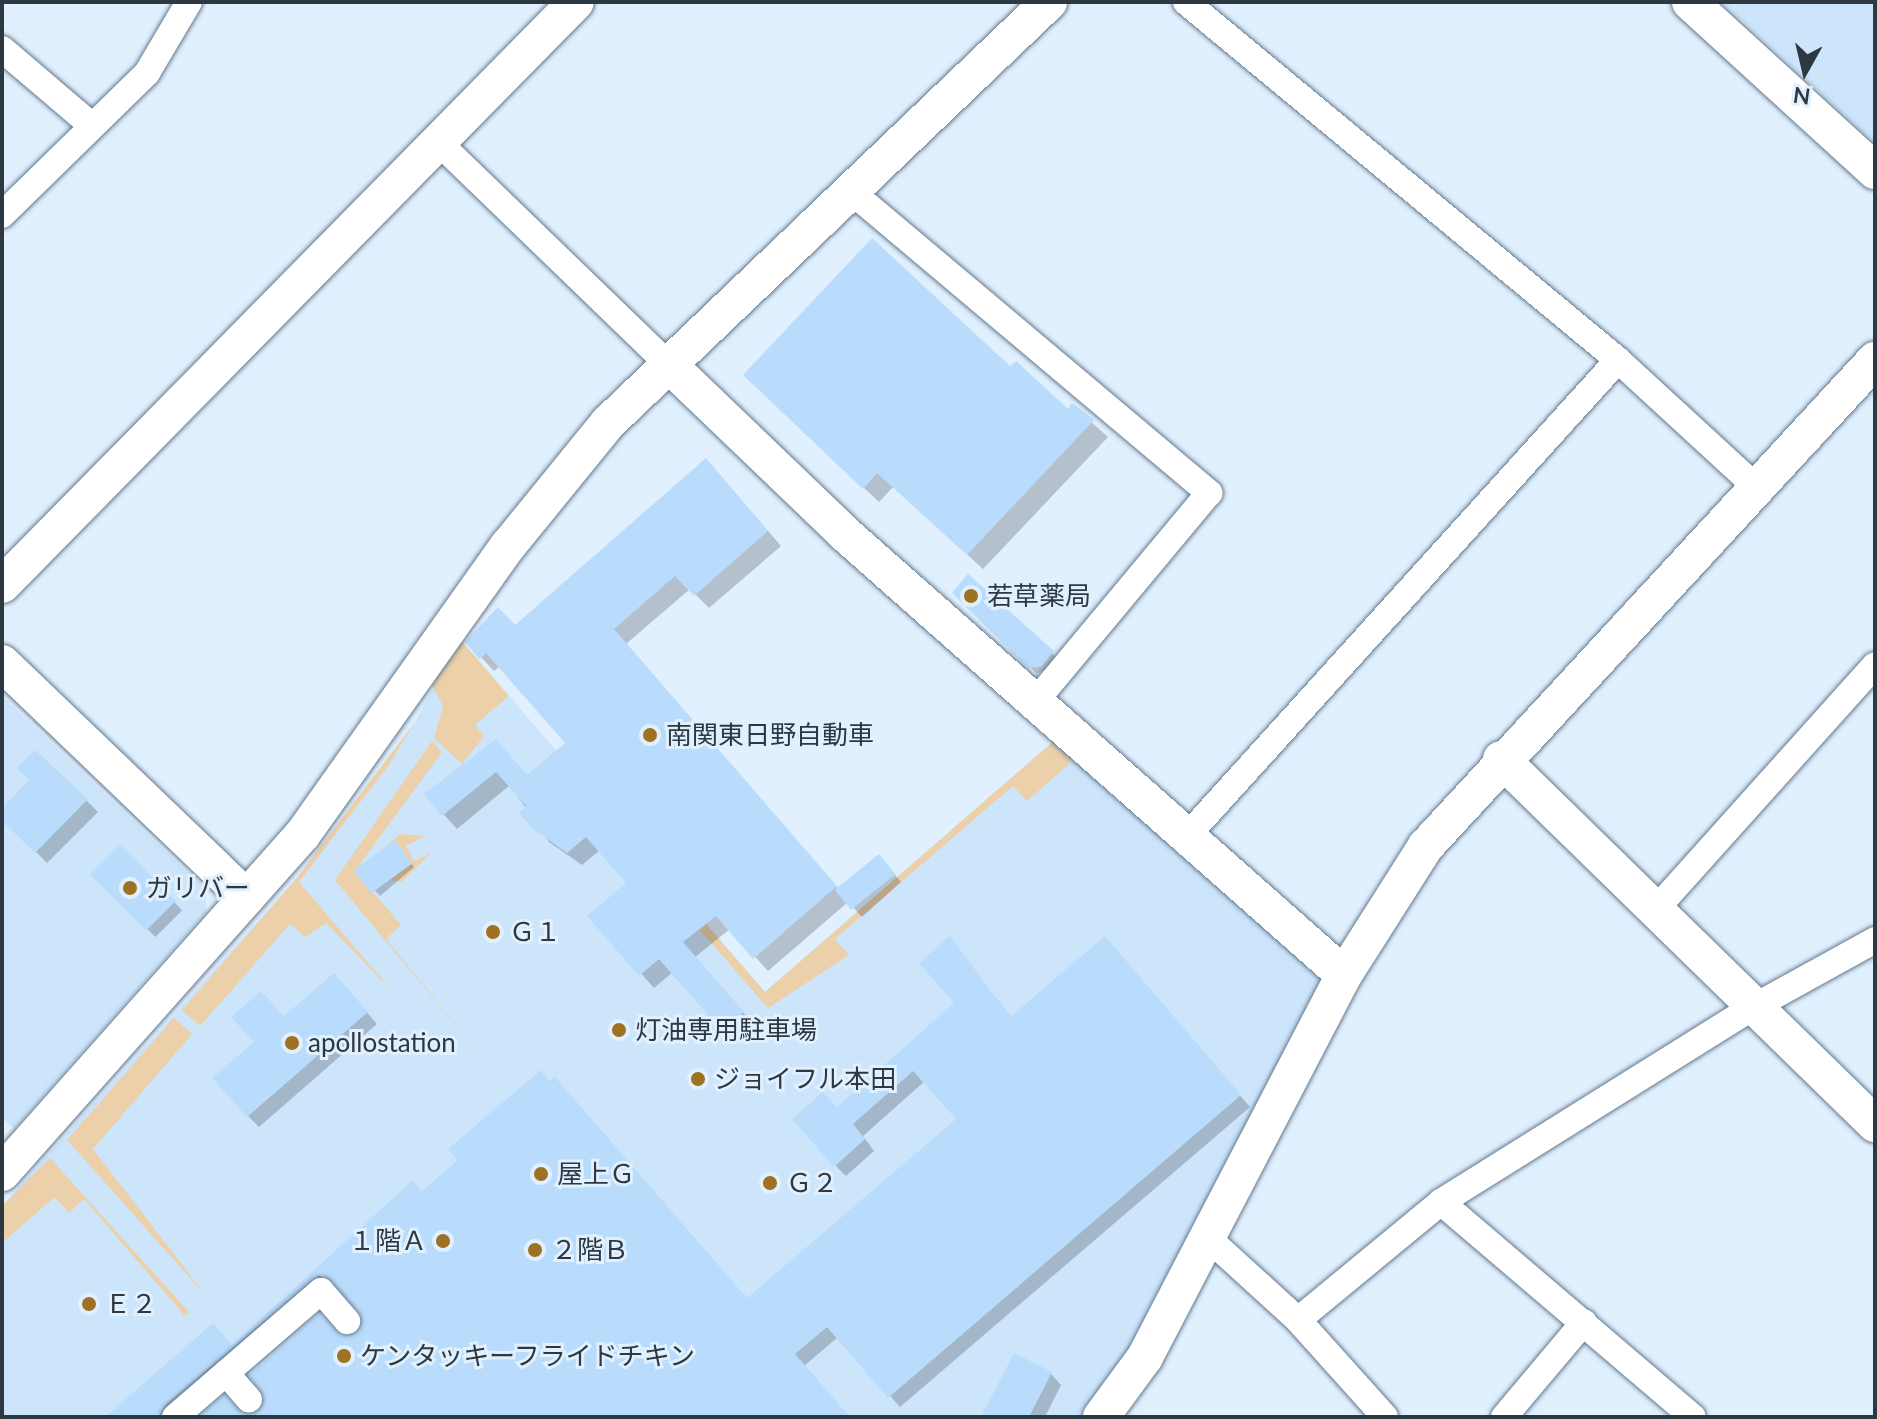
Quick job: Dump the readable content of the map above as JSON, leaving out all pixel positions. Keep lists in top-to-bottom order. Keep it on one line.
{"places":["若草薬局","南関東日野自動車","ガリバー","Ｇ１","灯油専用駐車場","apollostation","ジョイフル本田","屋上Ｇ","Ｇ２","１階Ａ","２階Ｂ","Ｅ２","ケンタッキーフライドチキン"],"north":"bottom"}
